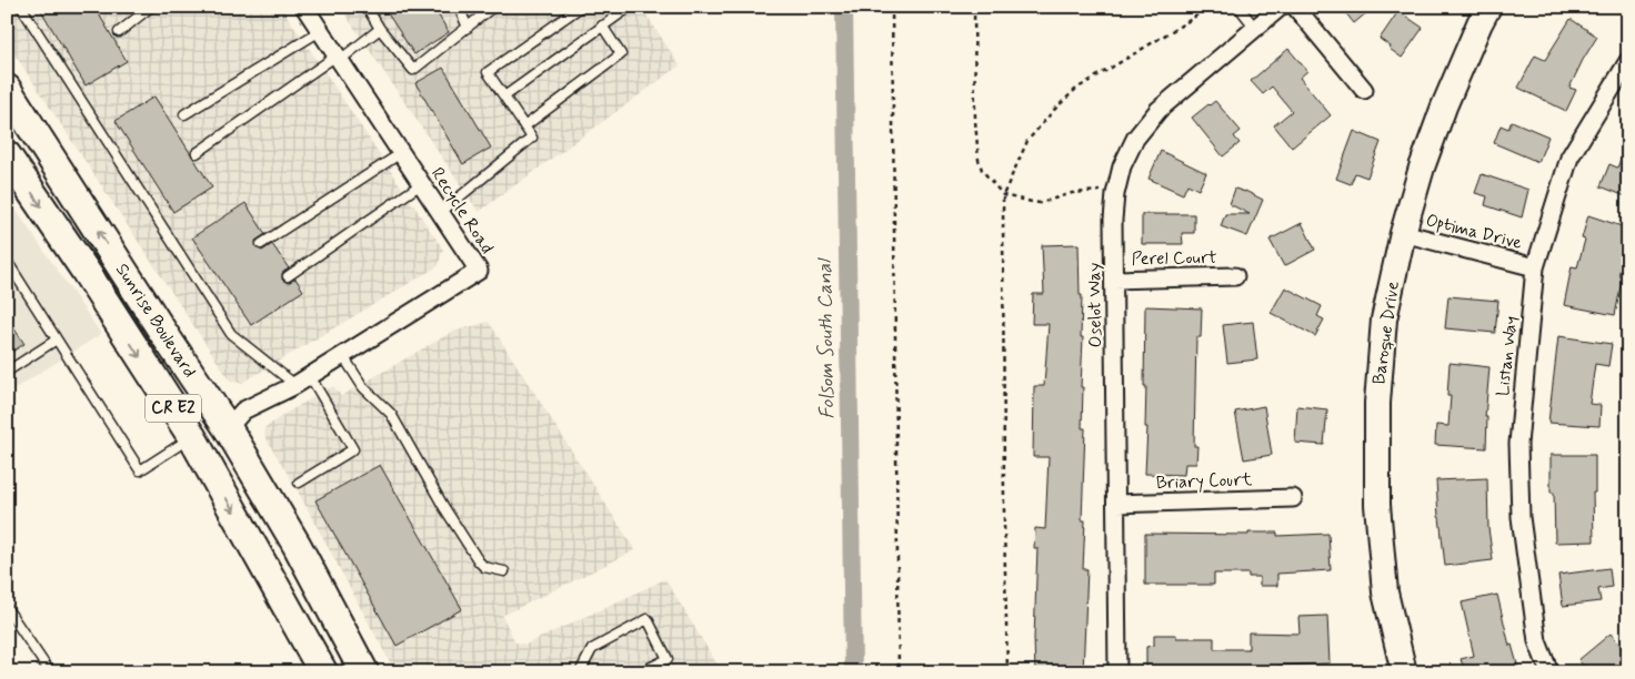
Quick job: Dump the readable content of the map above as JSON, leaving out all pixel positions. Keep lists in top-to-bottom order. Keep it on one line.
{"streets":{"main road":["Sunrise Boulevard","CR E2"],"street":["Recycle Road","Optima Drive","Perel Court","Oselot Way","Baroque Drive","Listan Way","Briary Court"]},"crossings":[["Recycle Road","Sunrise Boulevard"],["Optima Drive","Baroque Drive"],["Optima Drive","Listan Way"],["Perel Court","Oselot Way"],["Oselot Way","Briary Court"]],"water":["Folsom South Canal"]}
